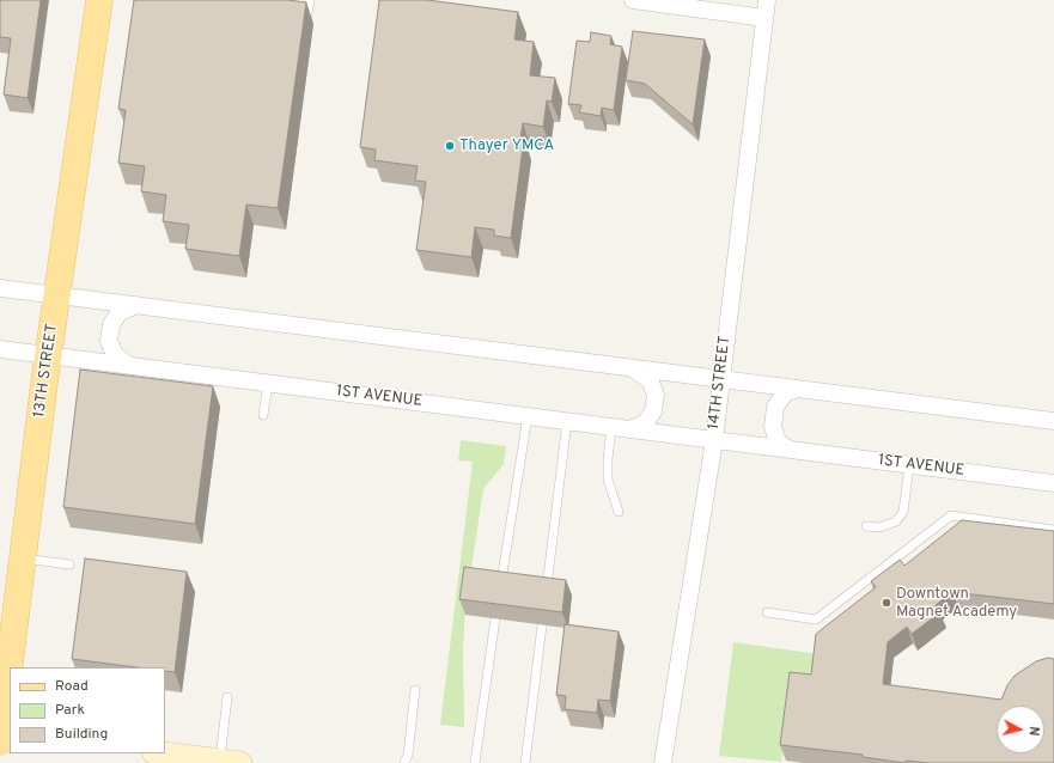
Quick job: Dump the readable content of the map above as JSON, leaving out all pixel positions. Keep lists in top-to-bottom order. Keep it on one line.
{"streets":{"main road":["13TH STREET"],"street":["14TH STREET","1ST AVENUE"]},"crossings":[["13TH STREET","1ST AVENUE"],["14TH STREET","1ST AVENUE"]],"places":["Thayer YMCA","Downtown Magnet Academy"],"legend":["Road","Park","Building"],"north":"right"}
